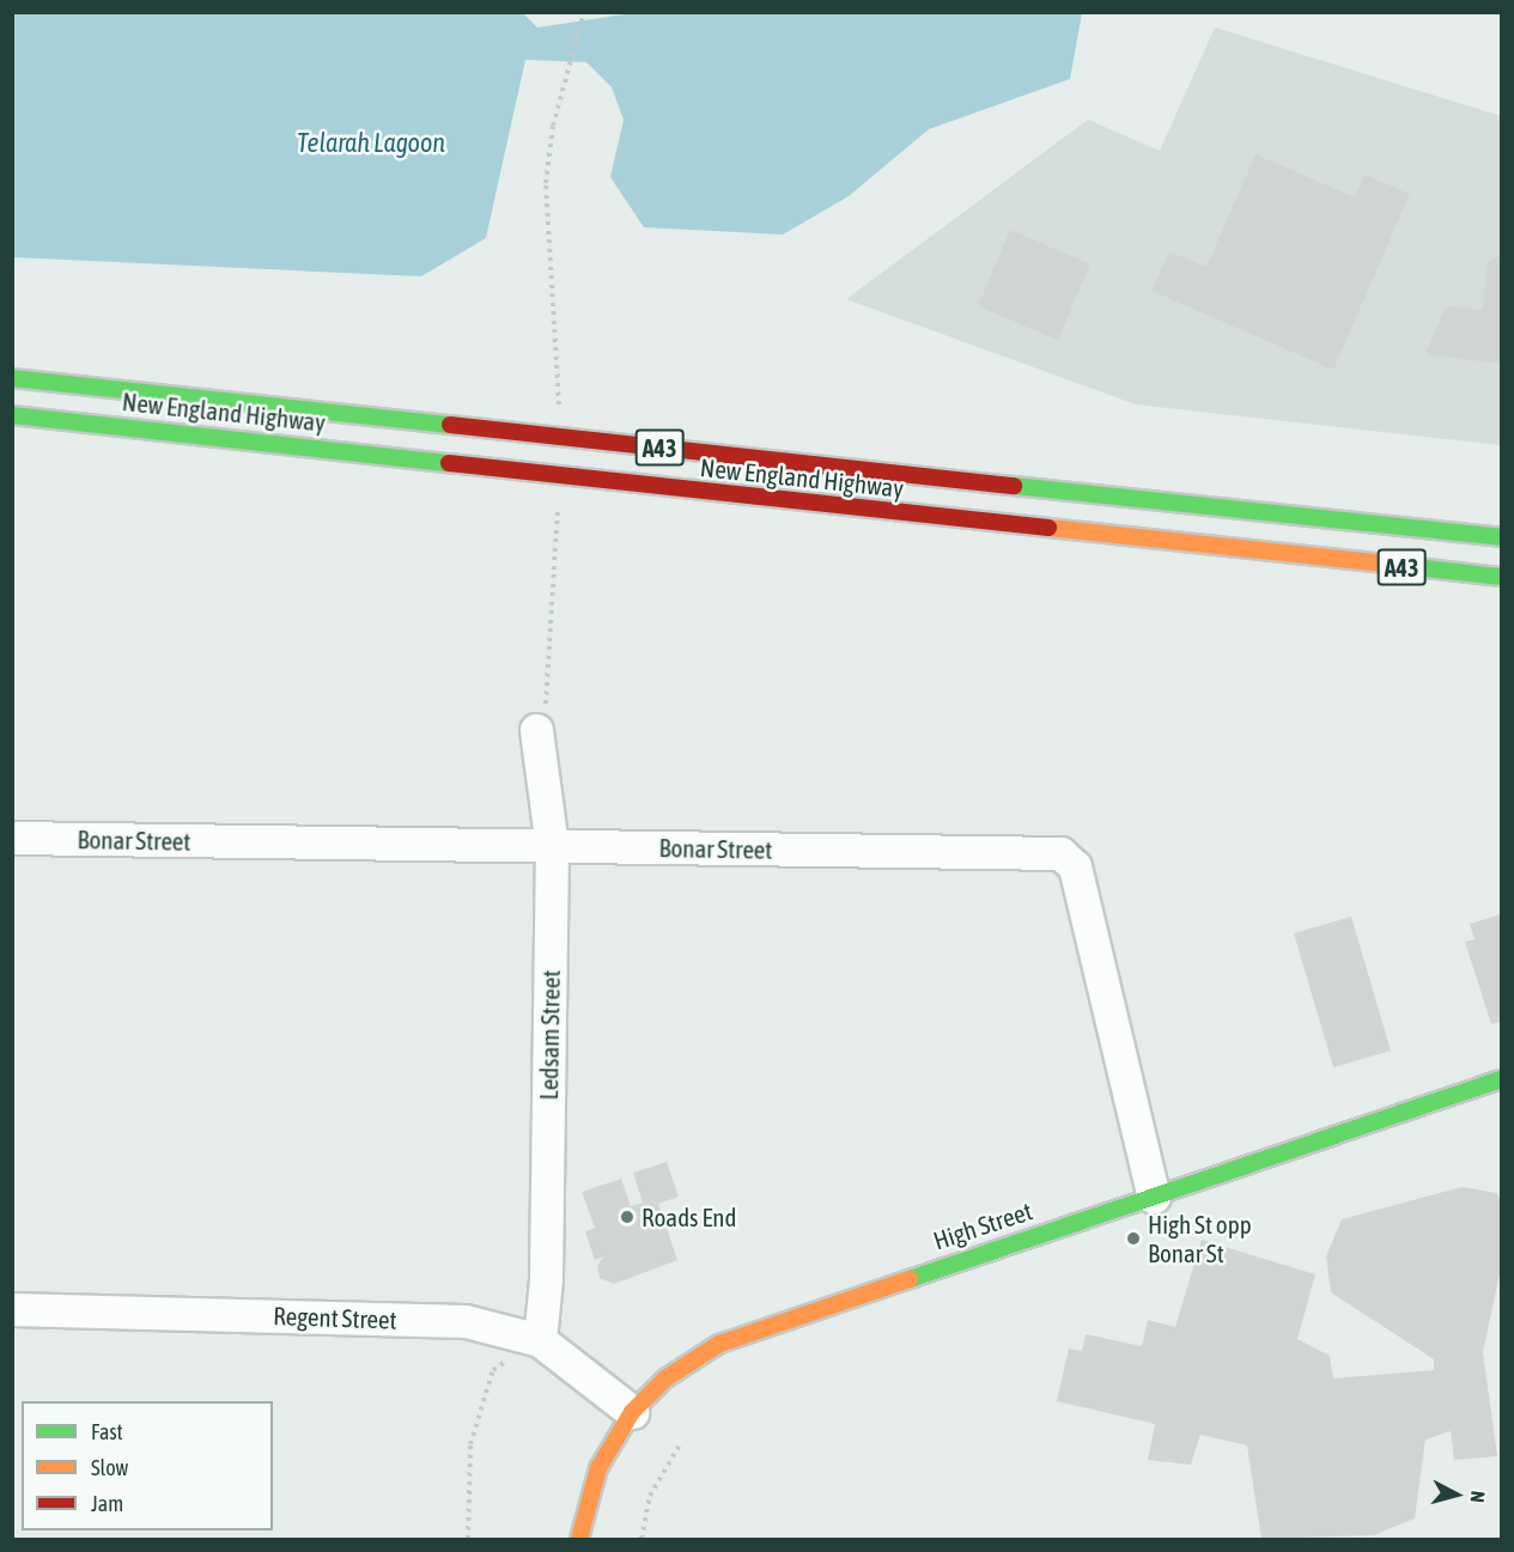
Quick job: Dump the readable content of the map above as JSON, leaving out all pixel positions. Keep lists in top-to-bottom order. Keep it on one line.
{"streets":{"main road":["New England Highway","A43","High Street"],"street":["Bonar Street","Ledsam Street","Regent Street"]},"crossings":[["Bonar Street","Ledsam Street"],["Bonar Street","High Street"],["Ledsam Street","Regent Street"],["High Street","Regent Street"]],"water":["Telarah Lagoon"],"places":["Roads End","High St opp Bonar St"],"legend":["Fast","Slow","Jam"],"north":"right"}
